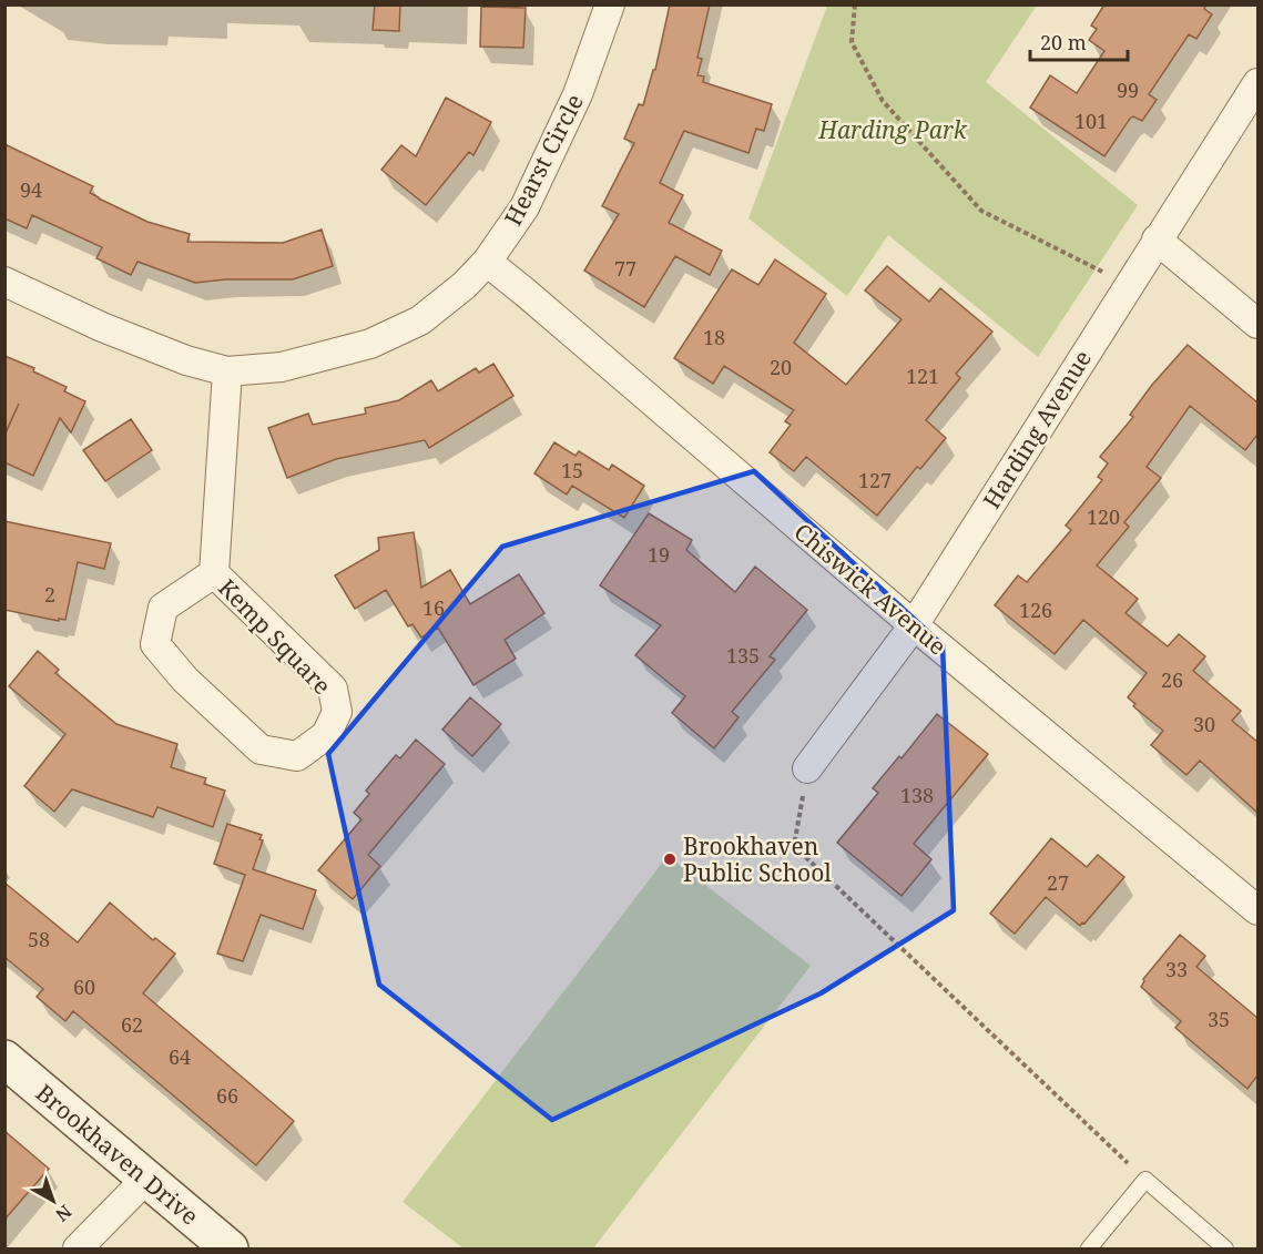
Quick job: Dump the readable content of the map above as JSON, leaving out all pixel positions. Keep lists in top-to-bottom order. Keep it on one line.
{"streets":{"street":["Hearst Circle","Harding Avenue","Chiswick Avenue","Kemp Square","Brookhaven Drive"]},"crossings":[["Hearst Circle","Chiswick Avenue"],["Hearst Circle","Kemp Square"],["Harding Avenue","Chiswick Avenue"]],"parks":["Harding Park"],"places":["Brookhaven Public School"],"house_numbers":["99","101","94","77","18","20","121","15","127","120","19","2","16","126","135","26","30","138","27","58","33","60","35","62","64","66"],"scale_bar":"20 m","north":"bottom right"}
